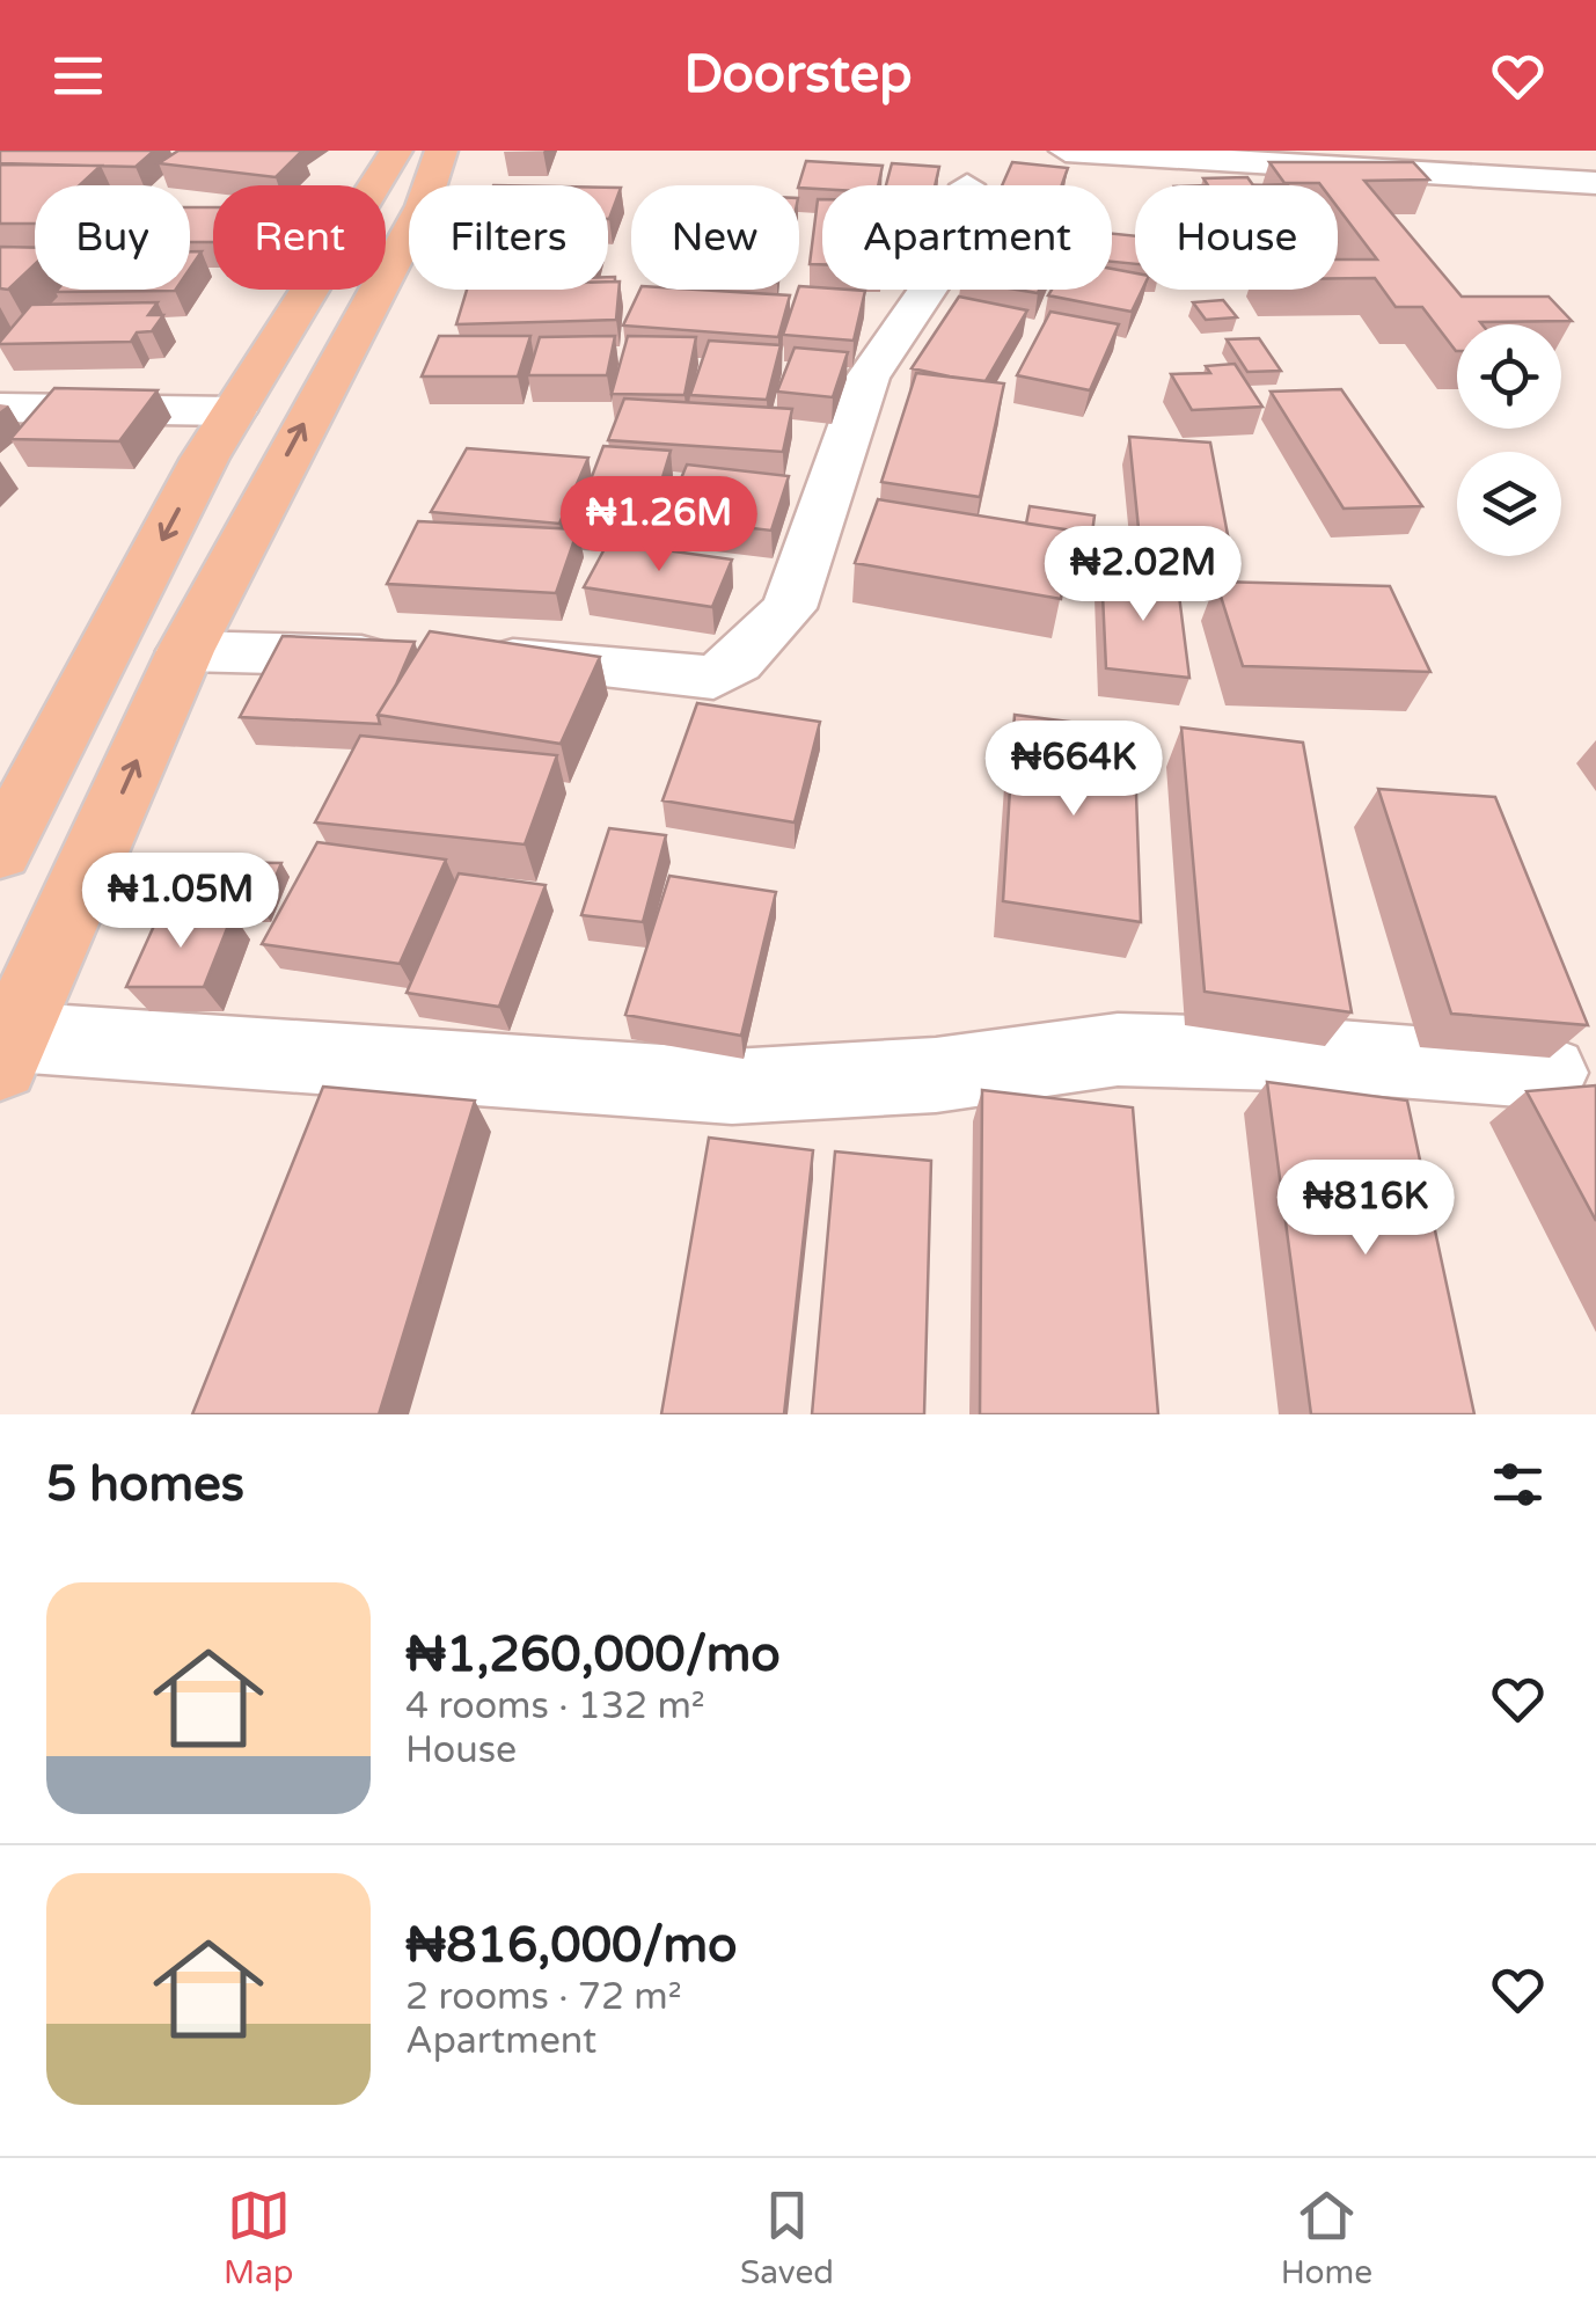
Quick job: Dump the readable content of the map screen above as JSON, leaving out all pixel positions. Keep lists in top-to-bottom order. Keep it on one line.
{"page":{"header":"Doorstep","chip":["Buy","Rent","Filters","New","Apartment","House"],"price":["₦1.26M","₦2.02M","₦664K","₦1.05M","₦816K"],"heading":"5 homes","list":[{"name":"₦1,260,000/mo","note":"4 rooms · 132 m² · House"},{"name":"₦816,000/mo","note":"2 rooms · 72 m² · Apartment"}],"tabs":["Map","Saved","Home"]}}
